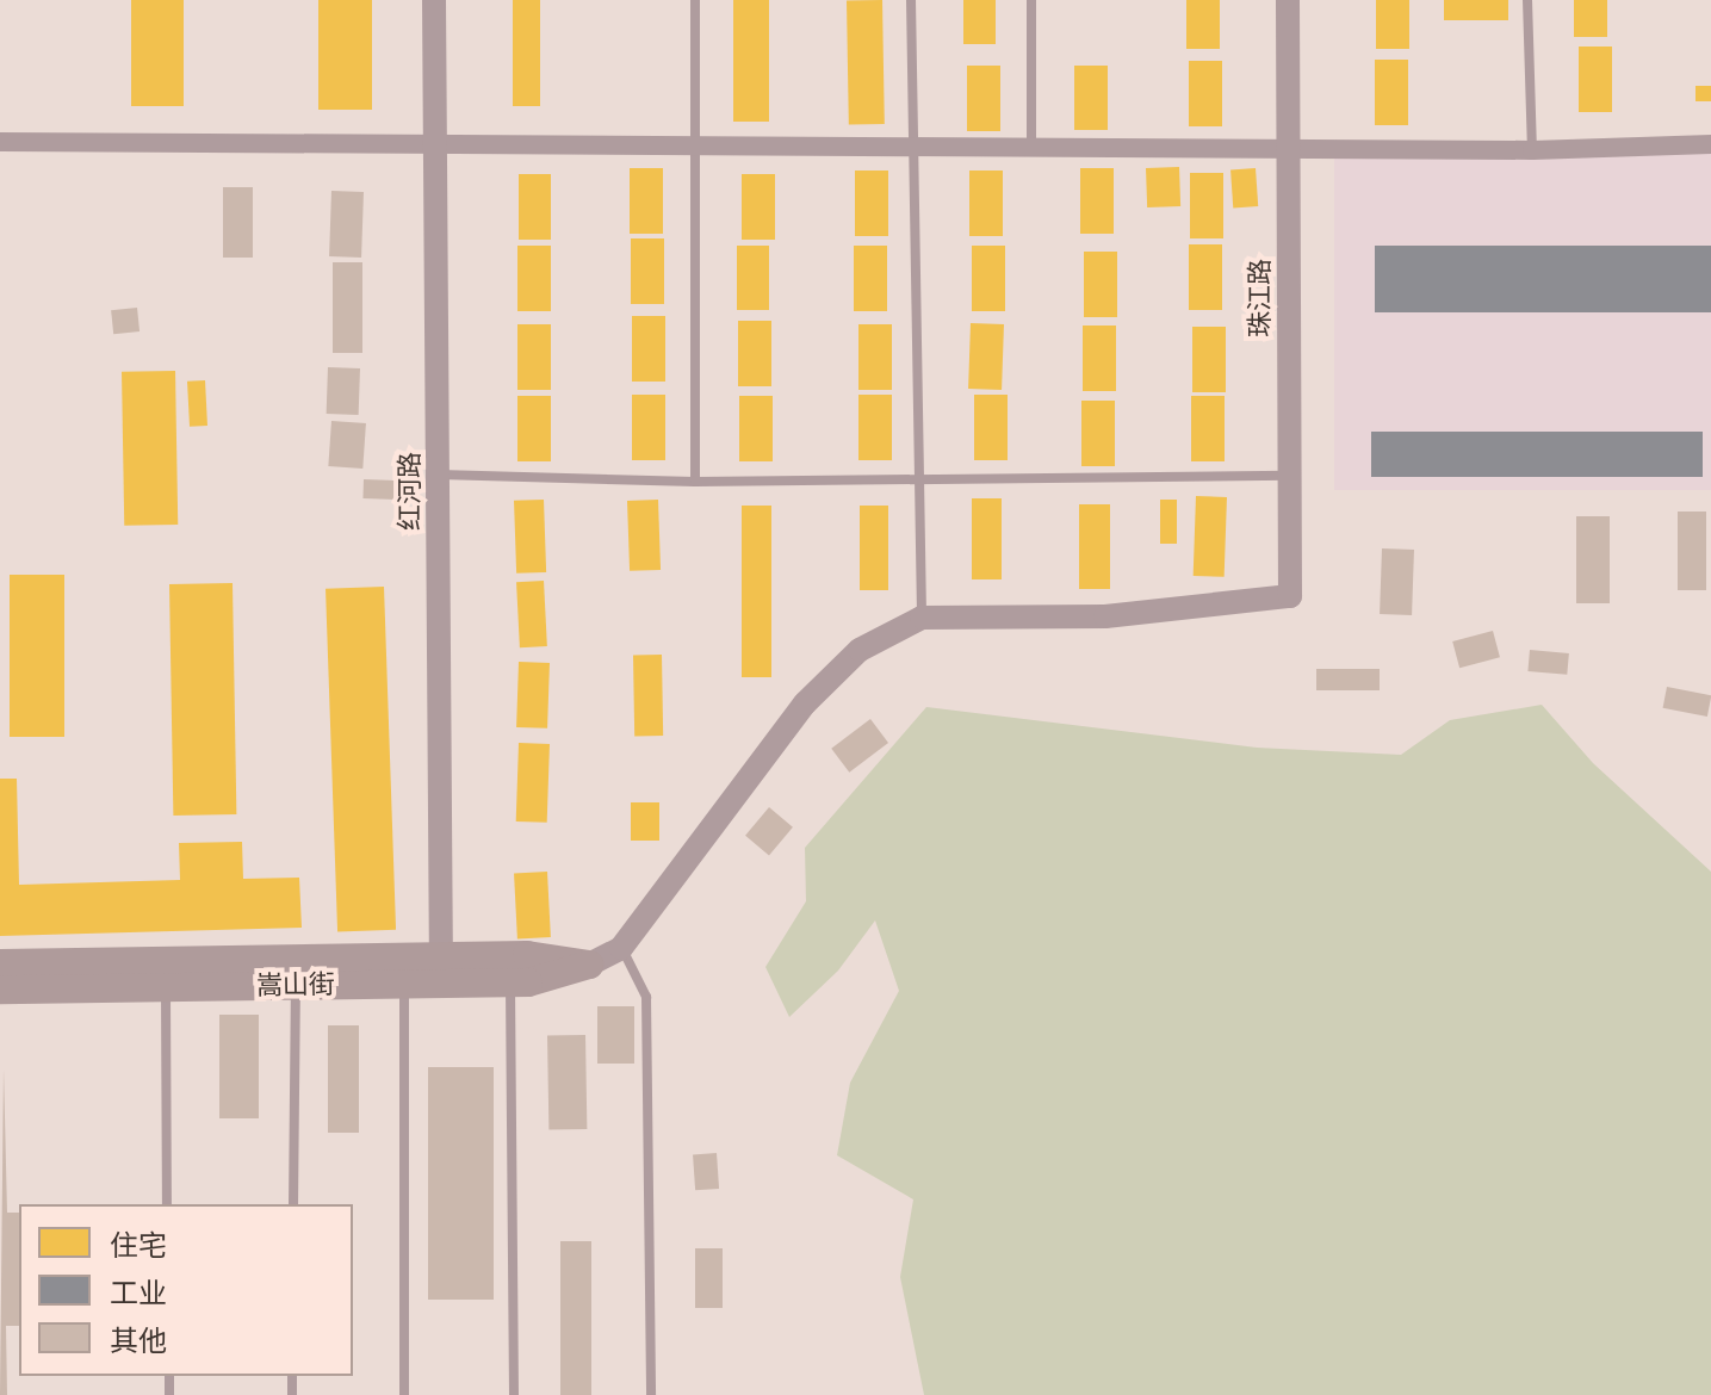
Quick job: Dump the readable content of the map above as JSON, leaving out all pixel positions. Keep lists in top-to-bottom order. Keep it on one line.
{"streets":{"main road":["嵩山街"],"street":["珠江路","红河路"]},"crossings":[["红河路","嵩山街"]],"legend":["住宅","工业","其他"]}
